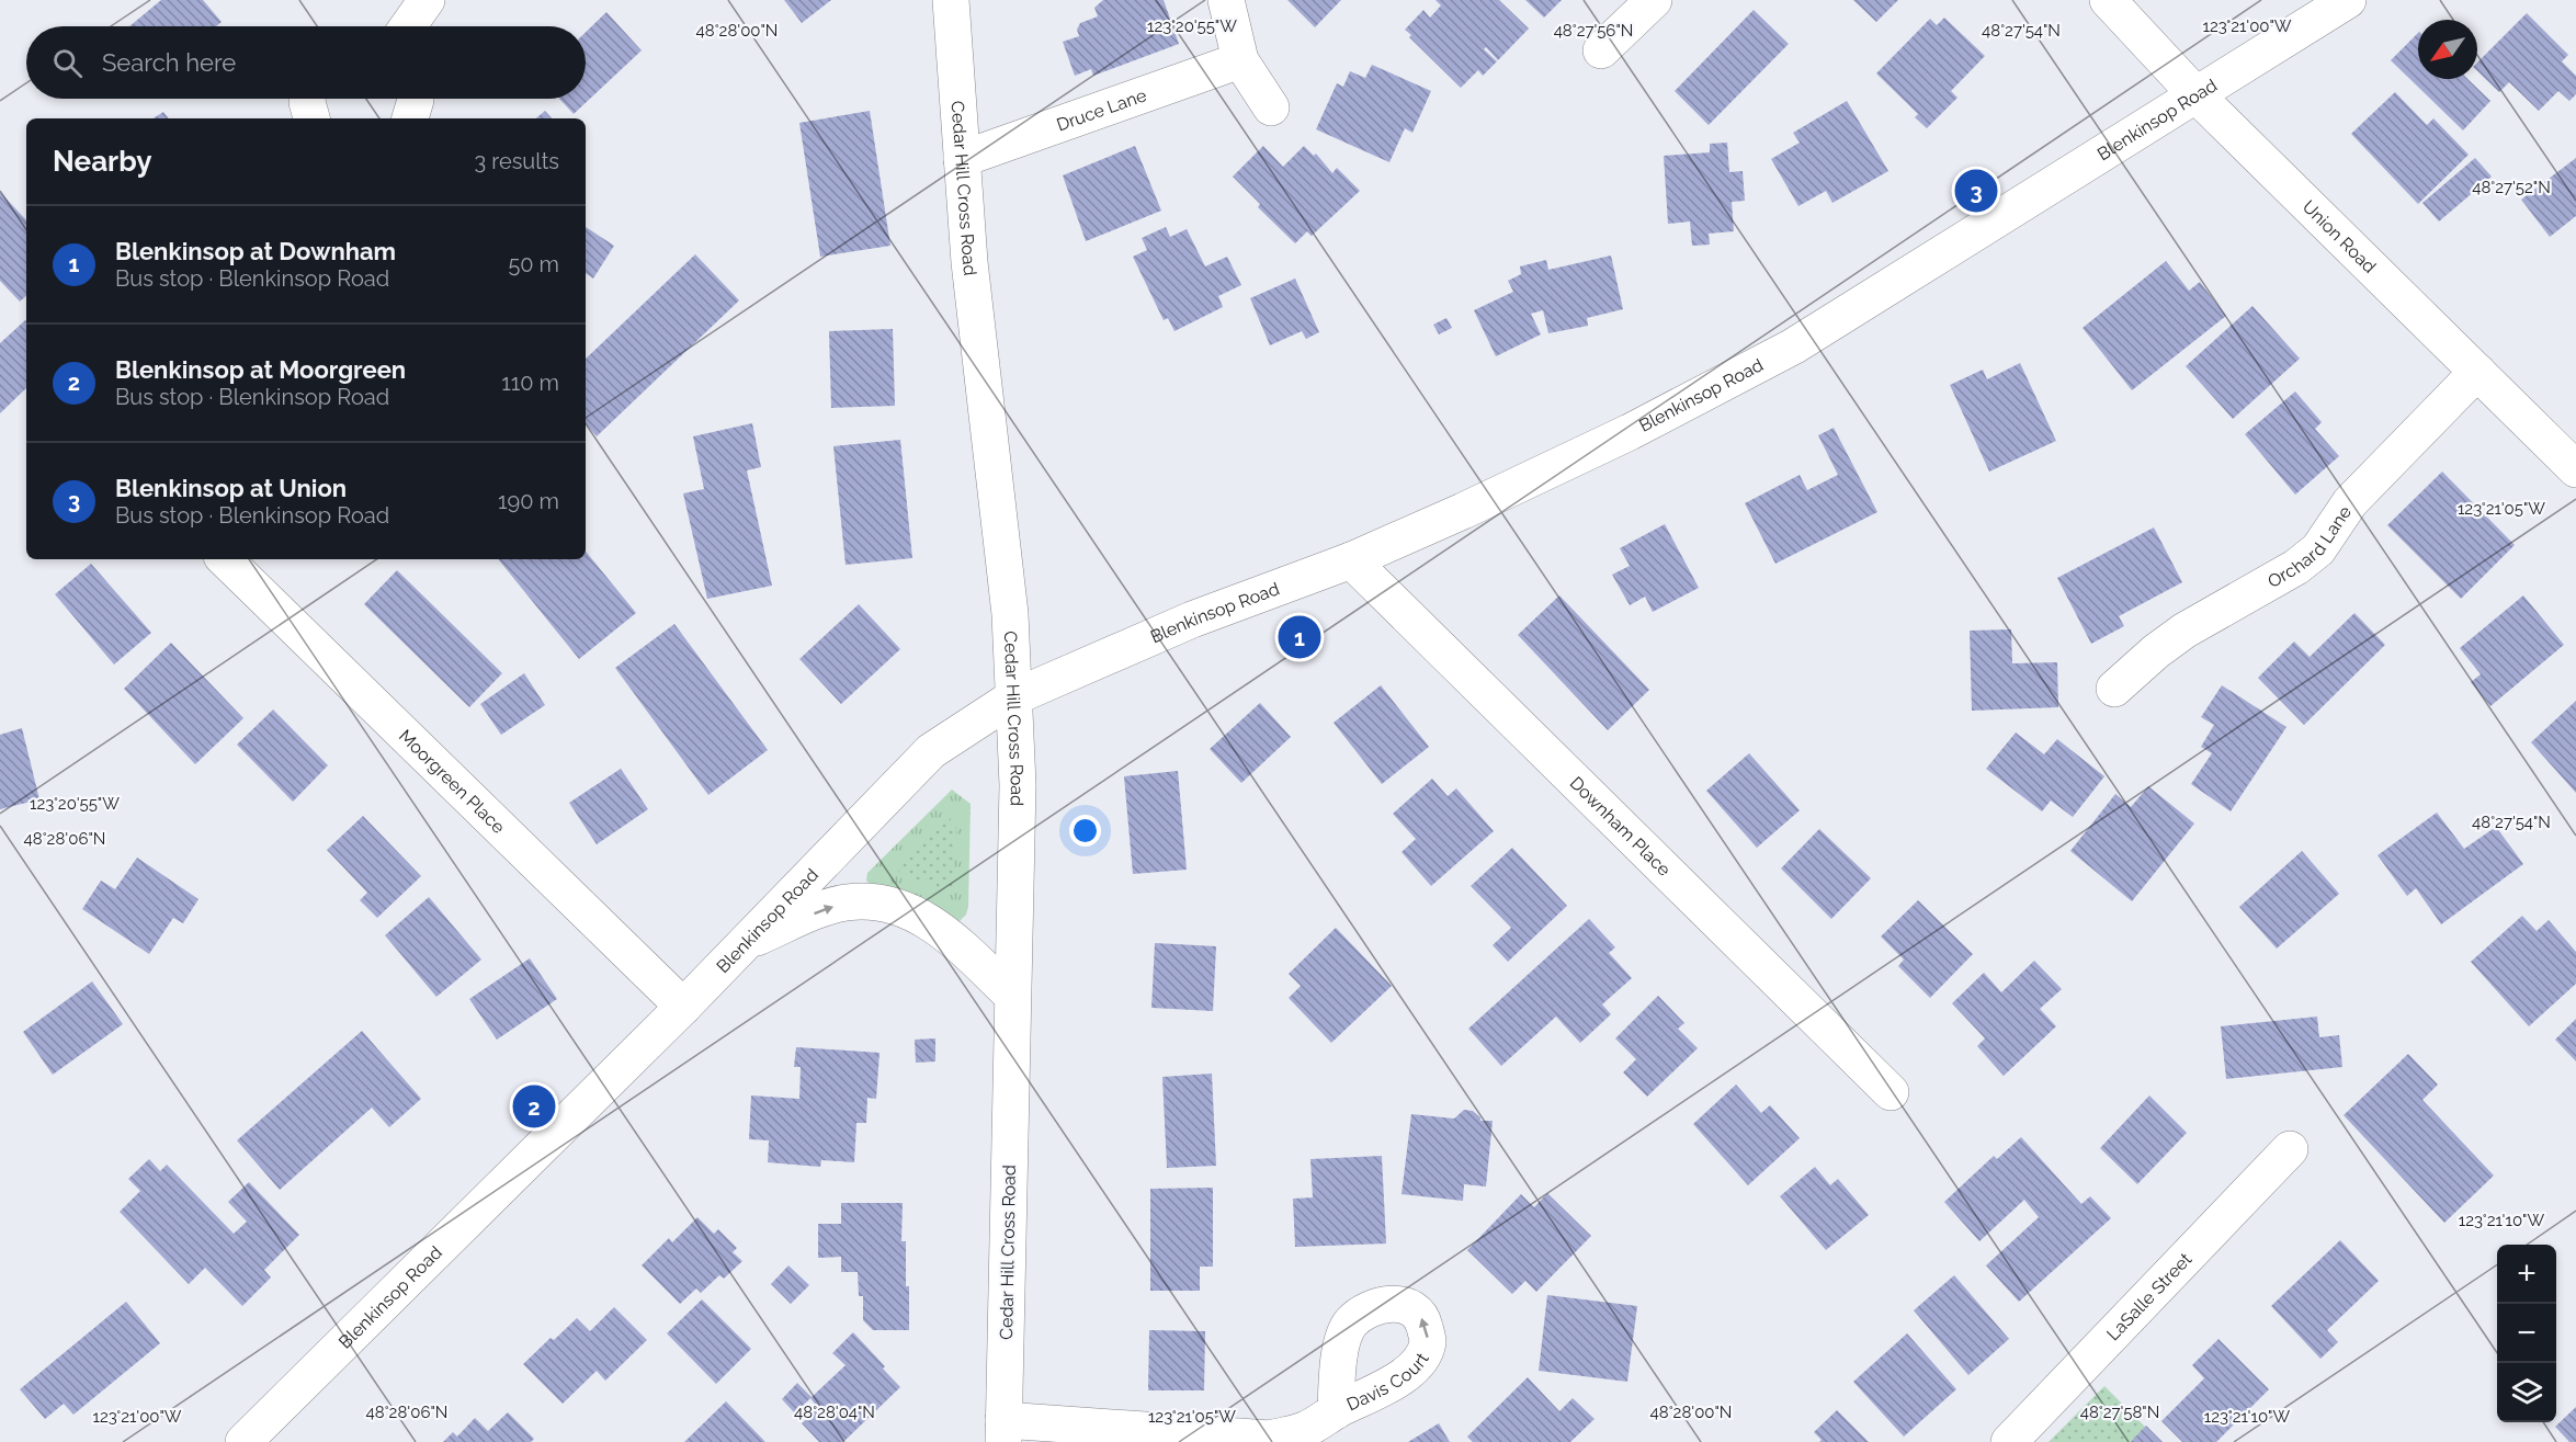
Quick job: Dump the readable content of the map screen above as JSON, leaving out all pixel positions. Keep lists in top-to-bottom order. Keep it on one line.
{"streets":{"street":["Druce Lane","Blenkinsop Road","Cedar Hill Cross Road","Union Road","Orchard Lane","Moorgreen Place","Downham Place","LaSalle Street","Davis Court"]},"crossings":[["Druce Lane","Cedar Hill Cross Road"],["Blenkinsop Road","Cedar Hill Cross Road"],["Blenkinsop Road","Union Road"],["Blenkinsop Road","Moorgreen Place"],["Blenkinsop Road","Downham Place"],["Cedar Hill Cross Road","Davis Court"],["Union Road","Orchard Lane"]],"north":"bottom left","page":{"search":"Search here","heading":["Nearby","3 results"],"pins":["3","1","2"],"list":[{"mark":"1","name":"Blenkinsop at Downham","note":"Bus stop · Blenkinsop Road","value":"50 m"},{"mark":"2","name":"Blenkinsop at Moorgreen","note":"Bus stop · Blenkinsop Road","value":"110 m"},{"mark":"3","name":"Blenkinsop at Union","note":"Bus stop · Blenkinsop Road","value":"190 m"}],"map_buttons":["+","−"]},"coordinates":["123°20'55\"W","123°21'00\"W","48°28'00\"N","48°27'56\"N","48°27'54\"N","48°27'52\"N","123°21'05\"W","48°28'06\"N","123°21'10\"W","48°28'04\"N","48°27'58\"N"]}
